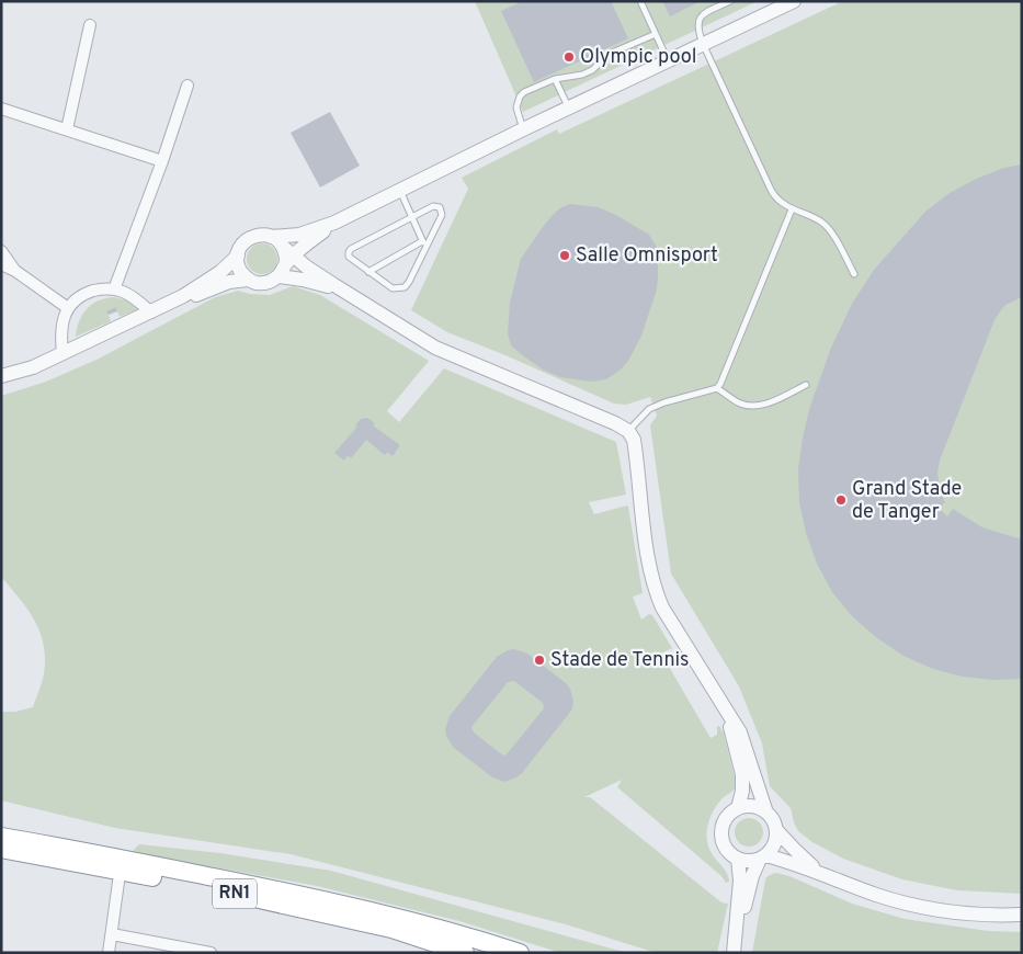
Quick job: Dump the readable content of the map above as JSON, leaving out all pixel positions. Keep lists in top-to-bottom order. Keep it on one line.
{"streets":{"highway":["RN1"]},"places":["Olympic pool","Salle Omnisport","Grand Stade de Tanger","Stade de Tennis"]}
